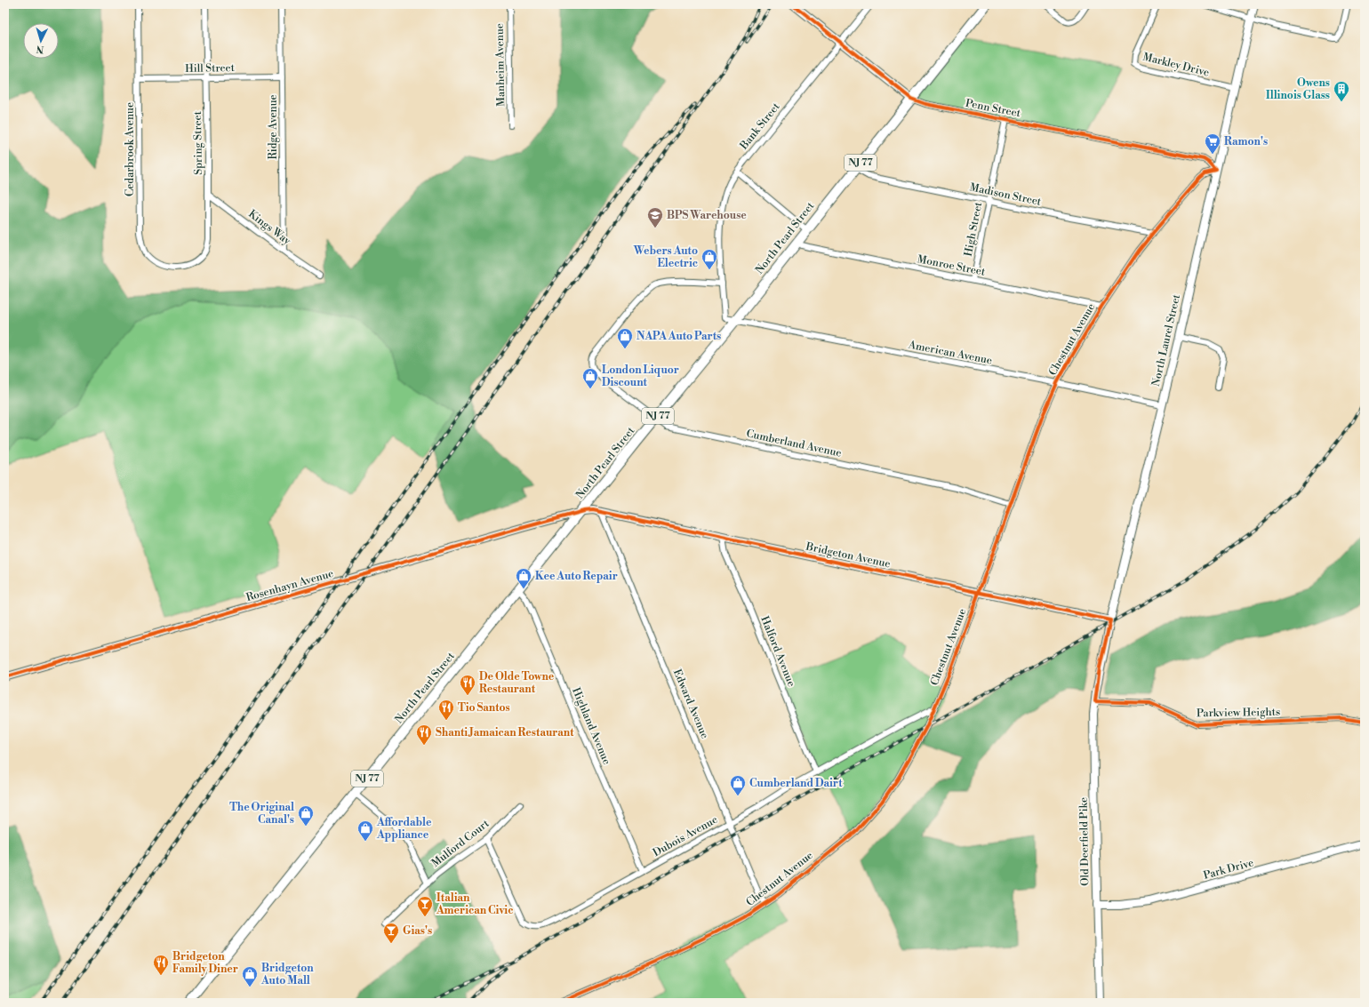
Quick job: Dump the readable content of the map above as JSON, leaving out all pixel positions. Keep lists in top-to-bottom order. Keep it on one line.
{"streets":{"main road":["NJ 77","North Pearl Street"],"street":["Manheim Avenue","Markley Drive","Hill Street","Penn Street","Bank Street","Ridge Avenue","Spring Street","Cedarbrook Avenue","Madison Street","Kings Way","High Street","Monroe Street","Chestnut Avenue","North Laurel Street","American Avenue","Cumberland Avenue","Bridgeton Avenue","Rosenhayn Avenue","Halford Avenue","Edward Avenue","Parkview Heights","Highland Avenue","Dubois Avenue","Old Deerfield Pike","Mulford Court","Park Drive"]},"crossings":[["Markley Drive","North Laurel Street"],["Hill Street","Ridge Avenue"],["Hill Street","Spring Street"],["Hill Street","Cedarbrook Avenue"],["Penn Street","Bank Street"],["Penn Street","High Street"],["Penn Street","North Pearl Street"],["Penn Street","Chestnut Avenue"],["Penn Street","North Laurel Street"],["Bank Street","North Pearl Street"],["Bank Street","American Avenue"],["Bank Street","Cumberland Avenue"],["Ridge Avenue","Kings Way"],["Spring Street","Cedarbrook Avenue"],["Spring Street","Kings Way"],["Madison Street","High Street"],["Madison Street","North Pearl Street"],["Madison Street","Chestnut Avenue"],["High Street","Monroe Street"],["North Pearl Street","Monroe Street"],["North Pearl Street","American Avenue"],["North Pearl Street","Cumberland Avenue"],["North Pearl Street","Bridgeton Avenue"],["North Pearl Street","Rosenhayn Avenue"],["North Pearl Street","Highland Avenue"],["Monroe Street","Chestnut Avenue"],["Chestnut Avenue","North Laurel Street"],["Chestnut Avenue","American Avenue"],["Chestnut Avenue","Cumberland Avenue"],["Chestnut Avenue","Bridgeton Avenue"],["Chestnut Avenue","Edward Avenue"],["Chestnut Avenue","Dubois Avenue"],["North Laurel Street","American Avenue"],["North Laurel Street","Bridgeton Avenue"],["North Laurel Street","Old Deerfield Pike"],["Bridgeton Avenue","Rosenhayn Avenue"],["Bridgeton Avenue","Halford Avenue"],["Bridgeton Avenue","Edward Avenue"],["Halford Avenue","Dubois Avenue"],["Edward Avenue","Dubois Avenue"],["Parkview Heights","Old Deerfield Pike"],["Highland Avenue","Dubois Avenue"],["Dubois Avenue","Mulford Court"],["Old Deerfield Pike","Park Drive"]],"places":{"building":["Owens Illinois Glass"],"supermarket":["Ramon's"],"school or university":["BPS Warehouse"],"shop":["Webers Auto Electric","NAPA Auto Parts","London Liquor Discount","Kee Auto Repair","Cumberland Dairt","The Original Canal's","Affordable Appliance","Bridgeton Auto Mall"],"restaurant":["De Olde Towne Restaurant","Tio Santos","Shanti Jamaican Restaurant","Bridgeton Family Diner"],"bar":["Italian American Civic","Gias's"]},"north":"bottom"}
